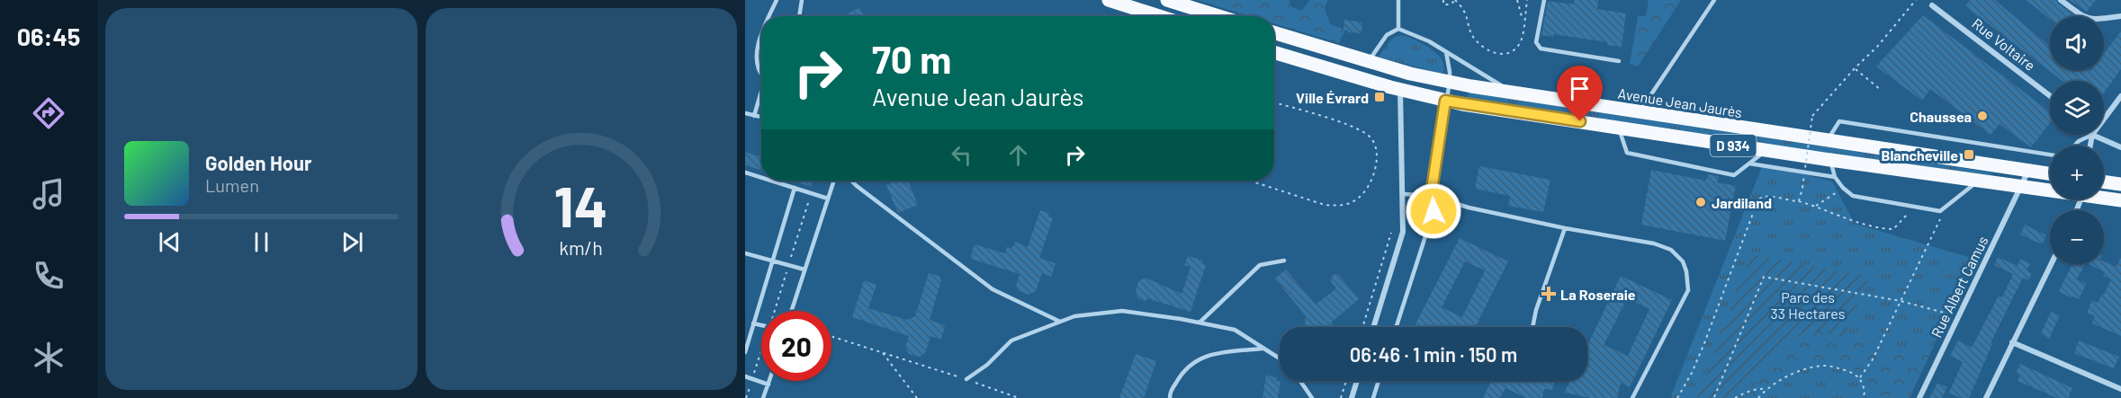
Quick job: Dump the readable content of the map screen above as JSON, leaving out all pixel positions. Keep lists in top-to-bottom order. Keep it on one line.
{"streets":{"main road":["Avenue Jean Jaurès","D 934"],"street":["Rue Voltaire","Rue Albert Camus"]},"crossings":[["Avenue Jean Jaurès","D 934"],["Avenue Jean Jaurès","Rue Albert Camus"],["D 934","Rue Albert Camus"]],"parks":["Parc des 33 Hectares"],"places":{"transit":["Ville Évrard","Blancheville"],"other":["Chaussea","Jardiland"],"health":["La Roseraie"]},"page":{"tabs":"06:45","map_buttons":["+","−"],"turn":["70 m","Avenue Jean Jaurès"],"song":["Golden Hour","Lumen"],"limit":"20","trip":"06:46 · 1 min · 150 m","gauge":["14","km/h"]}}
